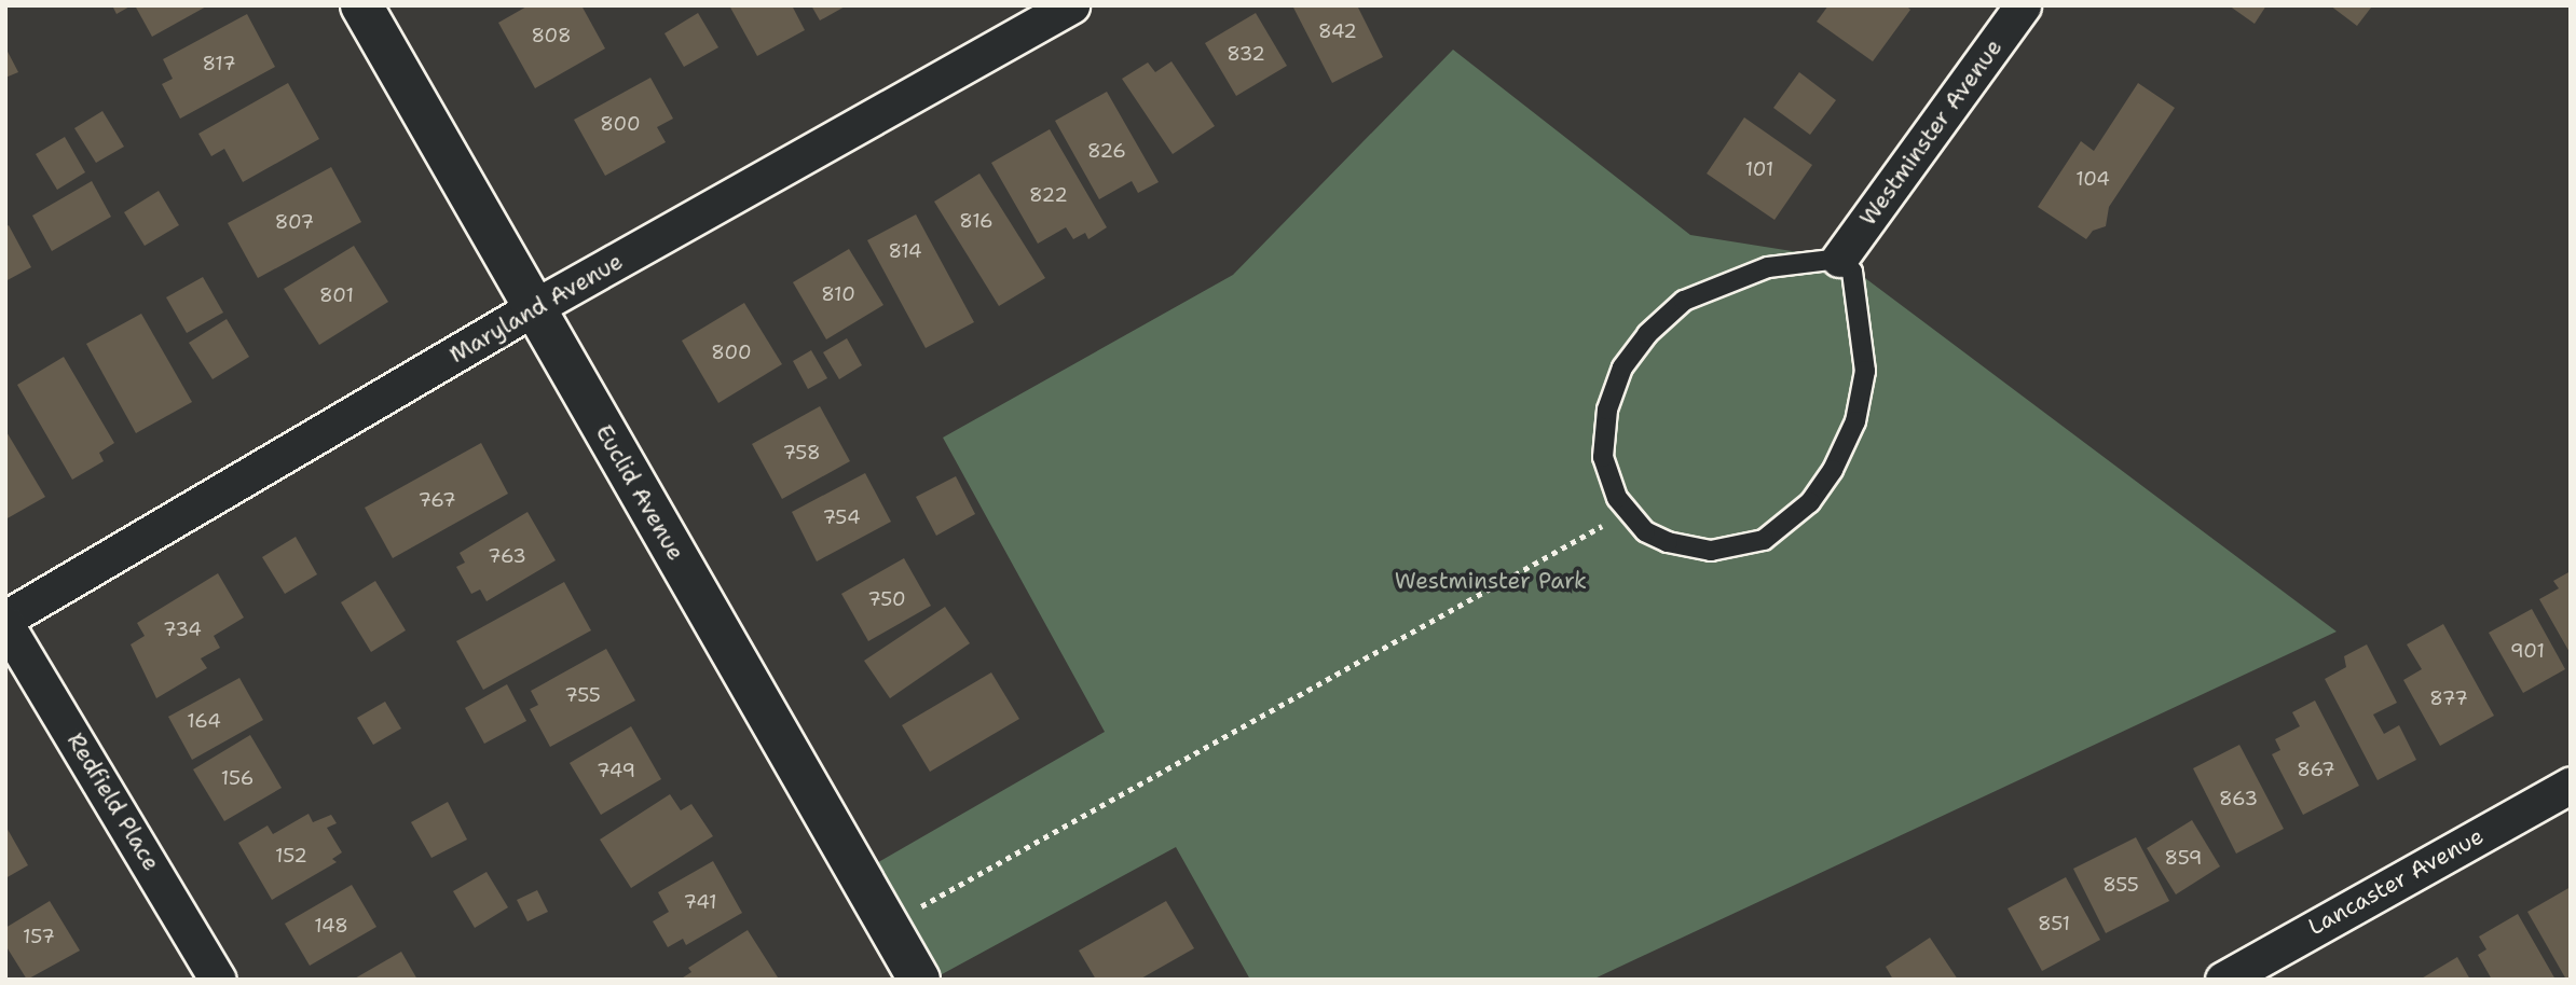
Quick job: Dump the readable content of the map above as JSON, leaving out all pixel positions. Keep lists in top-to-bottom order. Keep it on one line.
{"streets":{"street":["Westminster Avenue","Maryland Avenue","Euclid Avenue","Redfield Place","Lancaster Avenue"]},"crossings":[["Maryland Avenue","Euclid Avenue"]],"parks":["Westminster Park"],"house_numbers":["842","808","832","817","800","826","101","104","822","816","807","814","810","801","800","758","767","754","763","750","734","901","755","877","164","867","749","156","863","152","859","855","741","851","148","157"]}
